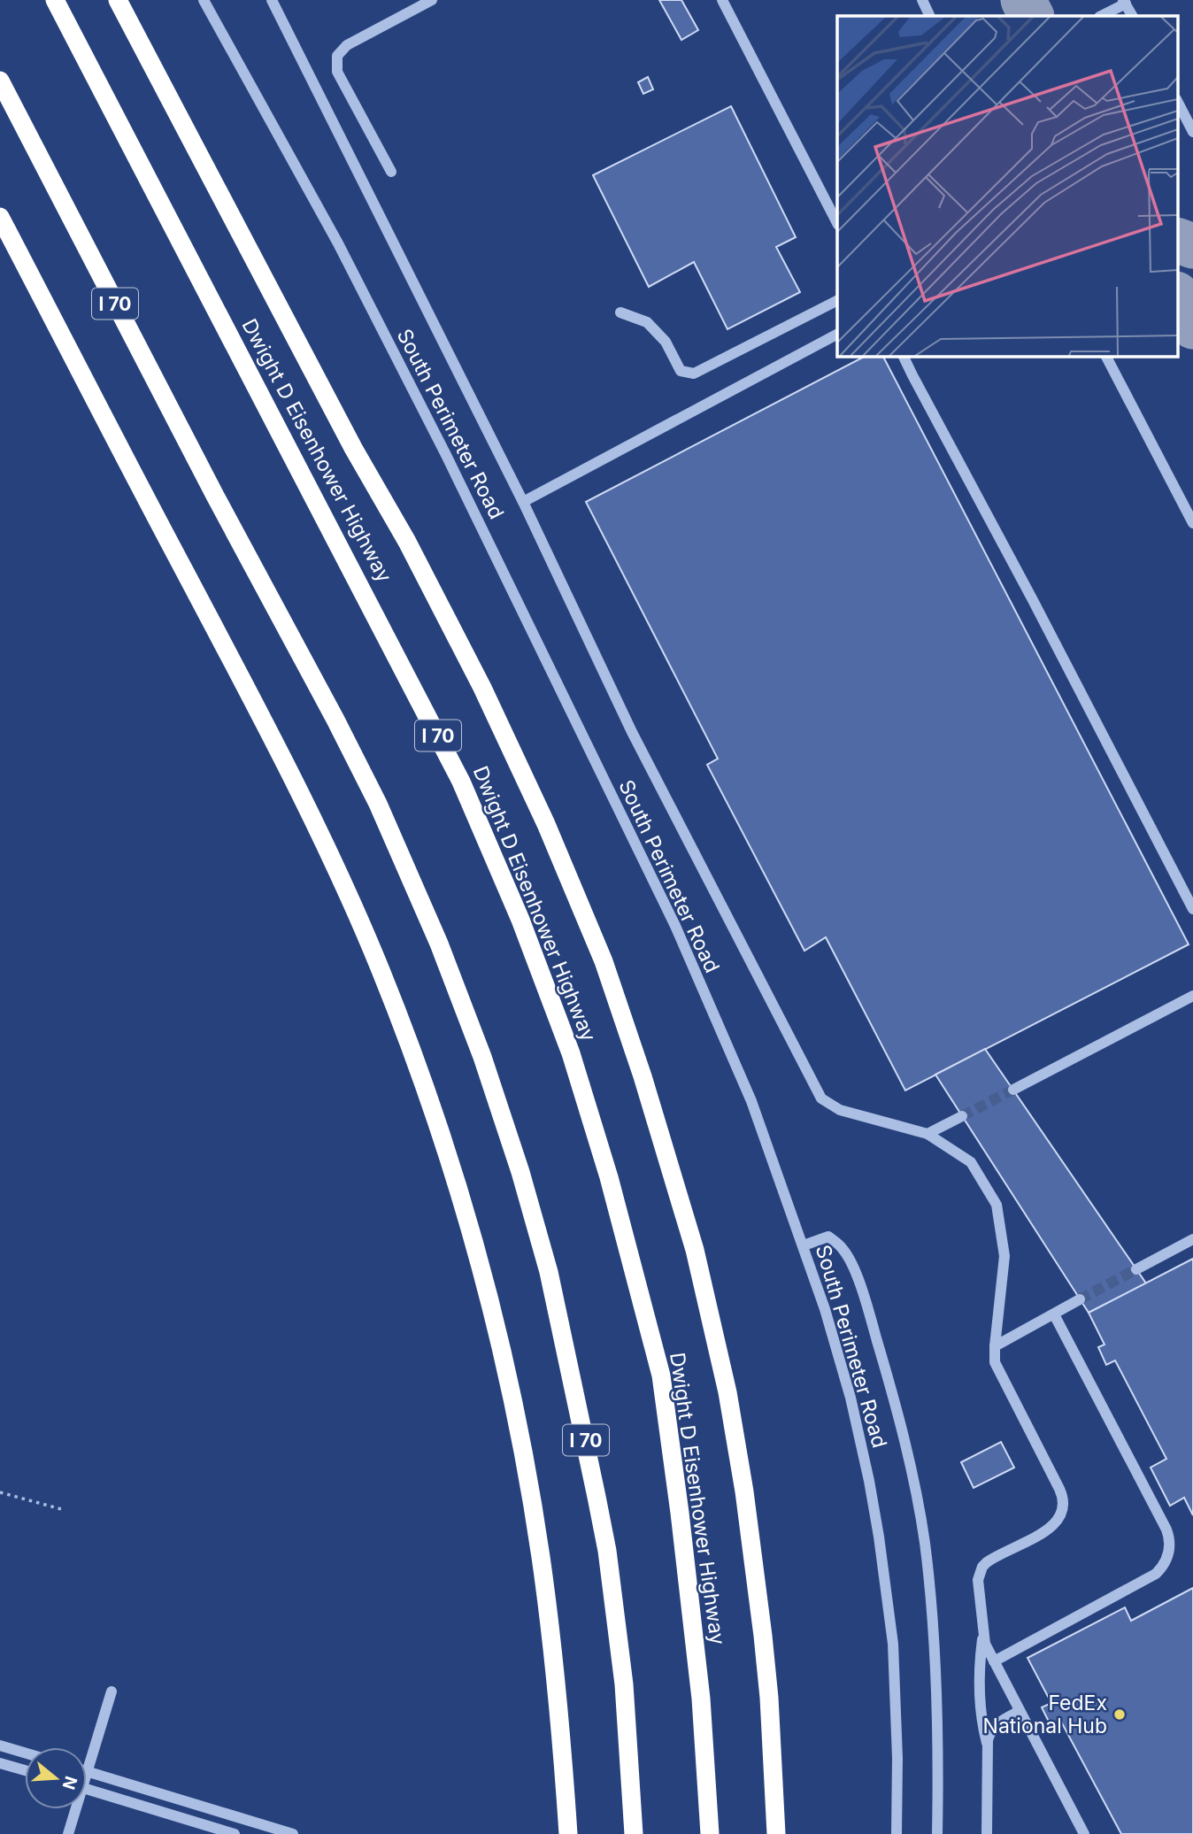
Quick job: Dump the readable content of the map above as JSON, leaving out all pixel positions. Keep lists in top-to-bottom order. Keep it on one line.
{"streets":{"highway":["I 70","Dwight D Eisenhower Highway"],"street":["South Perimeter Road"]},"places":["FedEx National Hub"],"north":"right"}
